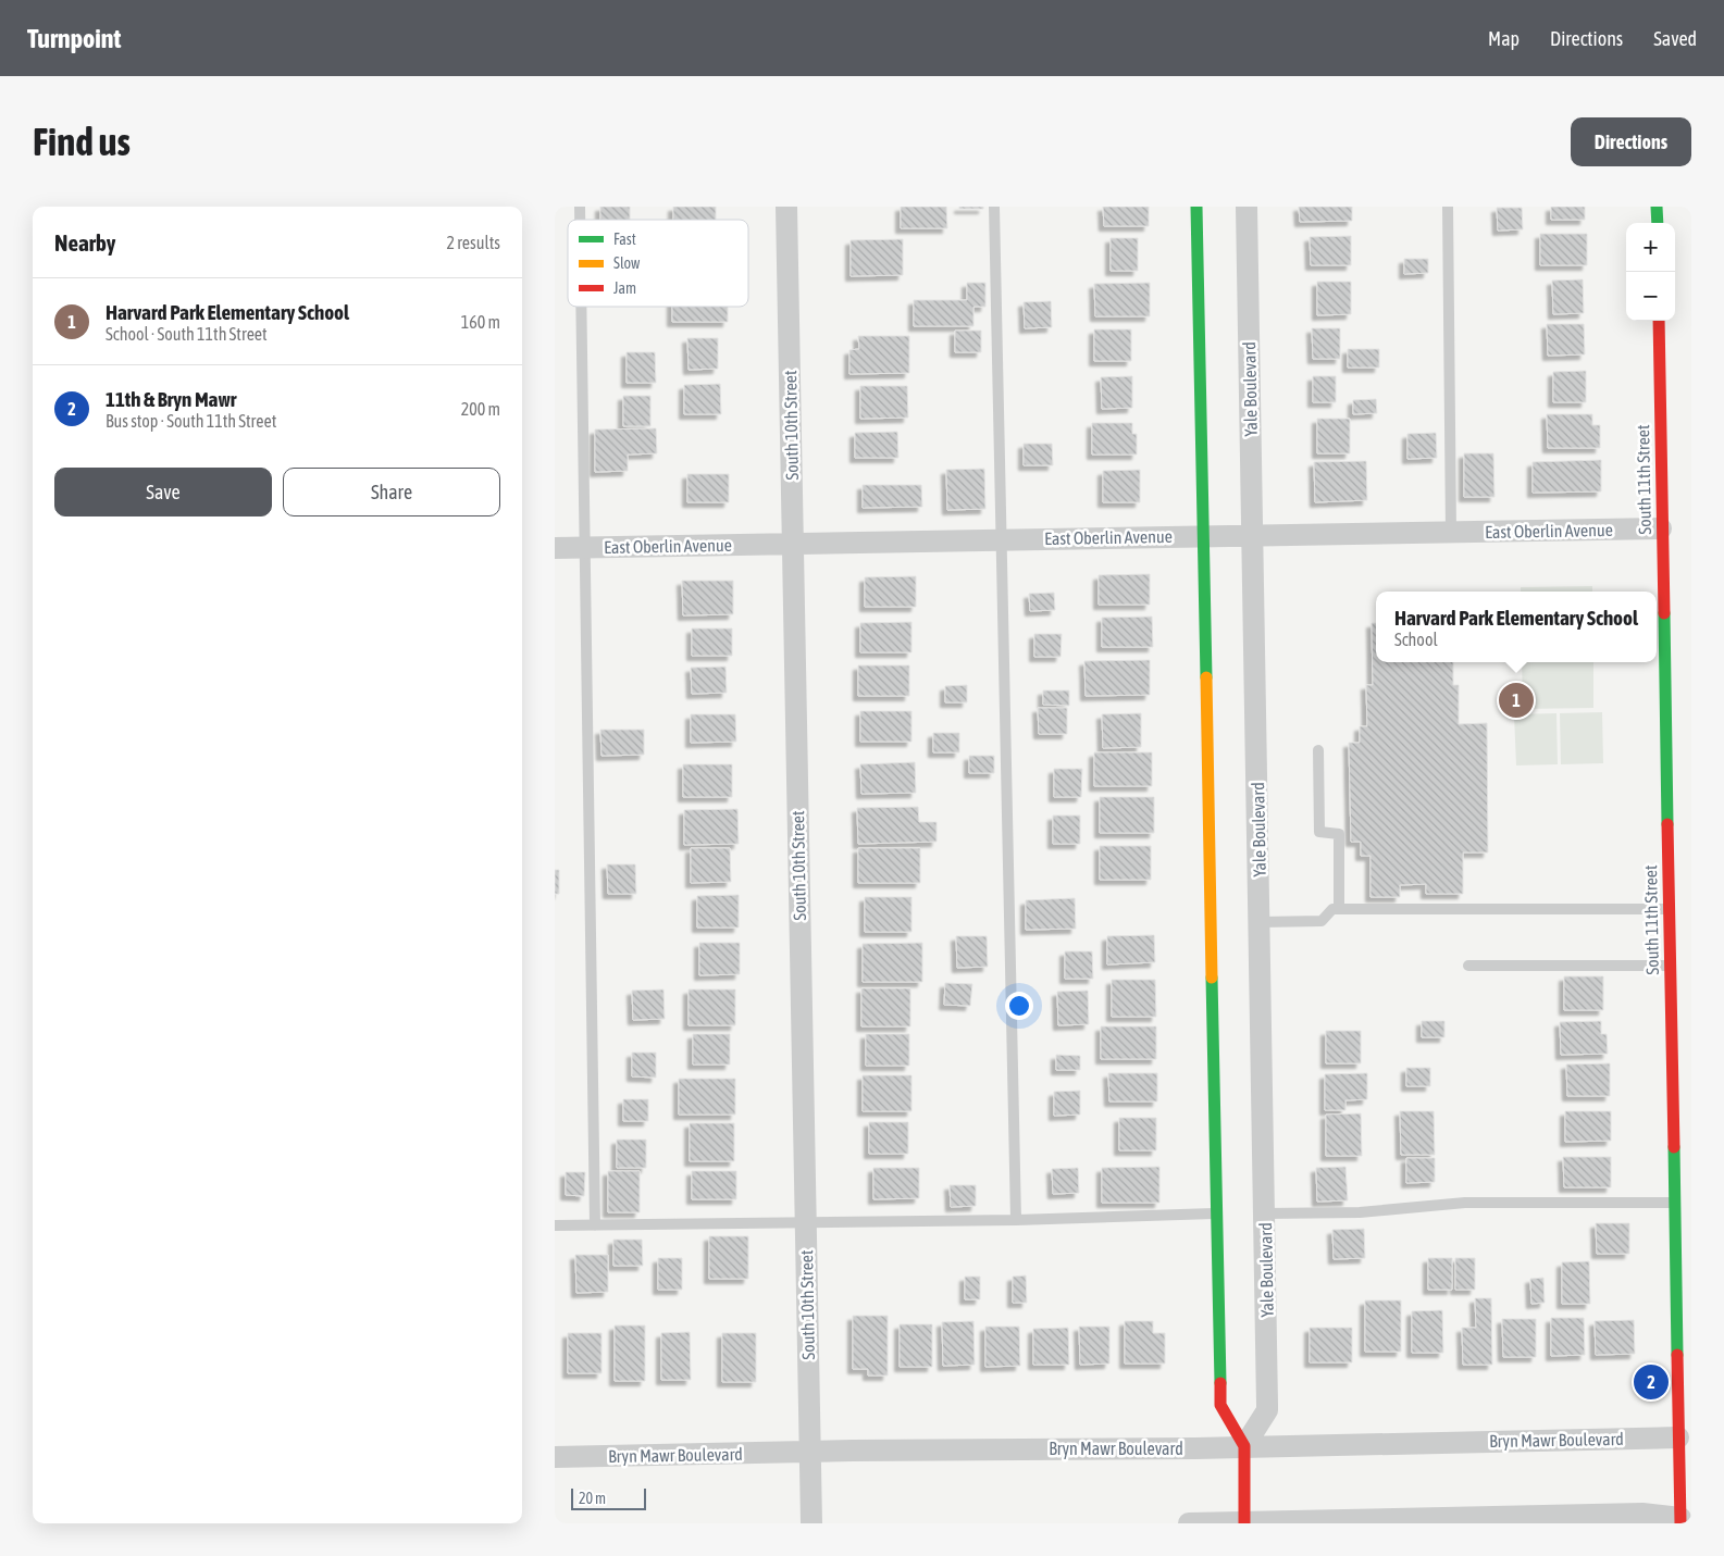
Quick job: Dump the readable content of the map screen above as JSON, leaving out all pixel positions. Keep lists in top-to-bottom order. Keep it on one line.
{"streets":{"street":["Yale Boulevard","South 10th Street","South 11th Street","East Oberlin Avenue","Bryn Mawr Boulevard"]},"crossings":[["Yale Boulevard","East Oberlin Avenue"],["Yale Boulevard","Bryn Mawr Boulevard"],["South 10th Street","East Oberlin Avenue"],["South 10th Street","Bryn Mawr Boulevard"],["South 11th Street","East Oberlin Avenue"],["South 11th Street","Bryn Mawr Boulevard"]],"legend":["Fast","Slow","Jam"],"scale_bar":"20 m","page":{"header":"Turnpoint","nav":["Map","Directions","Saved"],"buttons":["Directions",["Save","Share"]],"title":"Find us","heading":["Nearby","2 results"],"map_buttons":["+","−"],"list":[{"mark":"1","name":"Harvard Park Elementary School","note":"School · South 11th Street","value":"160 m"},{"mark":"2","name":"11th & Bryn Mawr","note":"Bus stop · South 11th Street","value":"200 m"}],"popup":["Harvard Park Elementary School","School"],"pins":["1","2"],"scale":"20 m"}}
